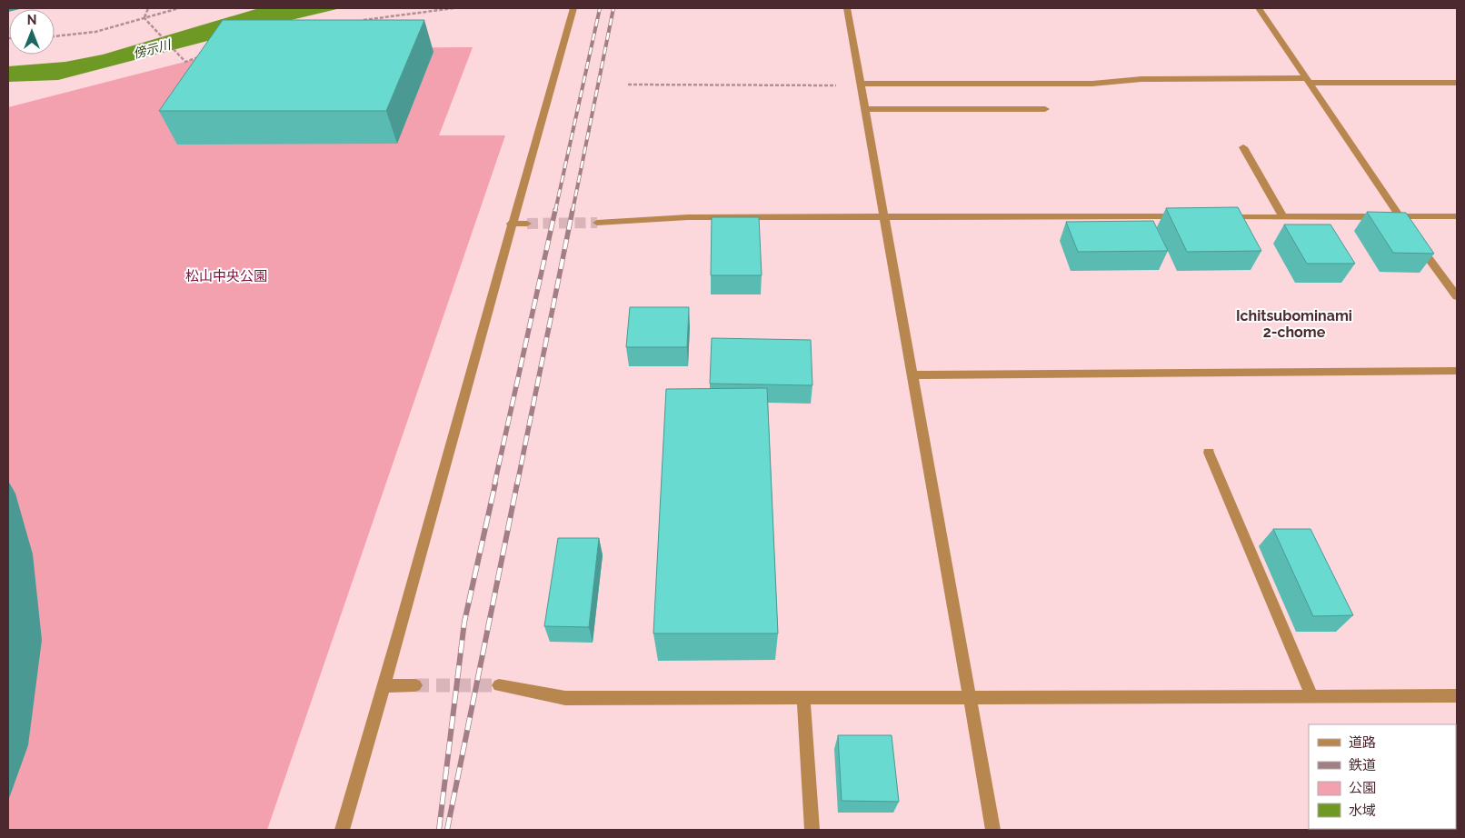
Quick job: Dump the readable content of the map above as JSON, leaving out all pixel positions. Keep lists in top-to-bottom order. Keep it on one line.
{"districts":["Ichitsubominami 2-chome"],"water":["傍示川"],"parks":["松山中央公園"],"legend":["道路","鉄道","公園","水域"],"north":"top"}
